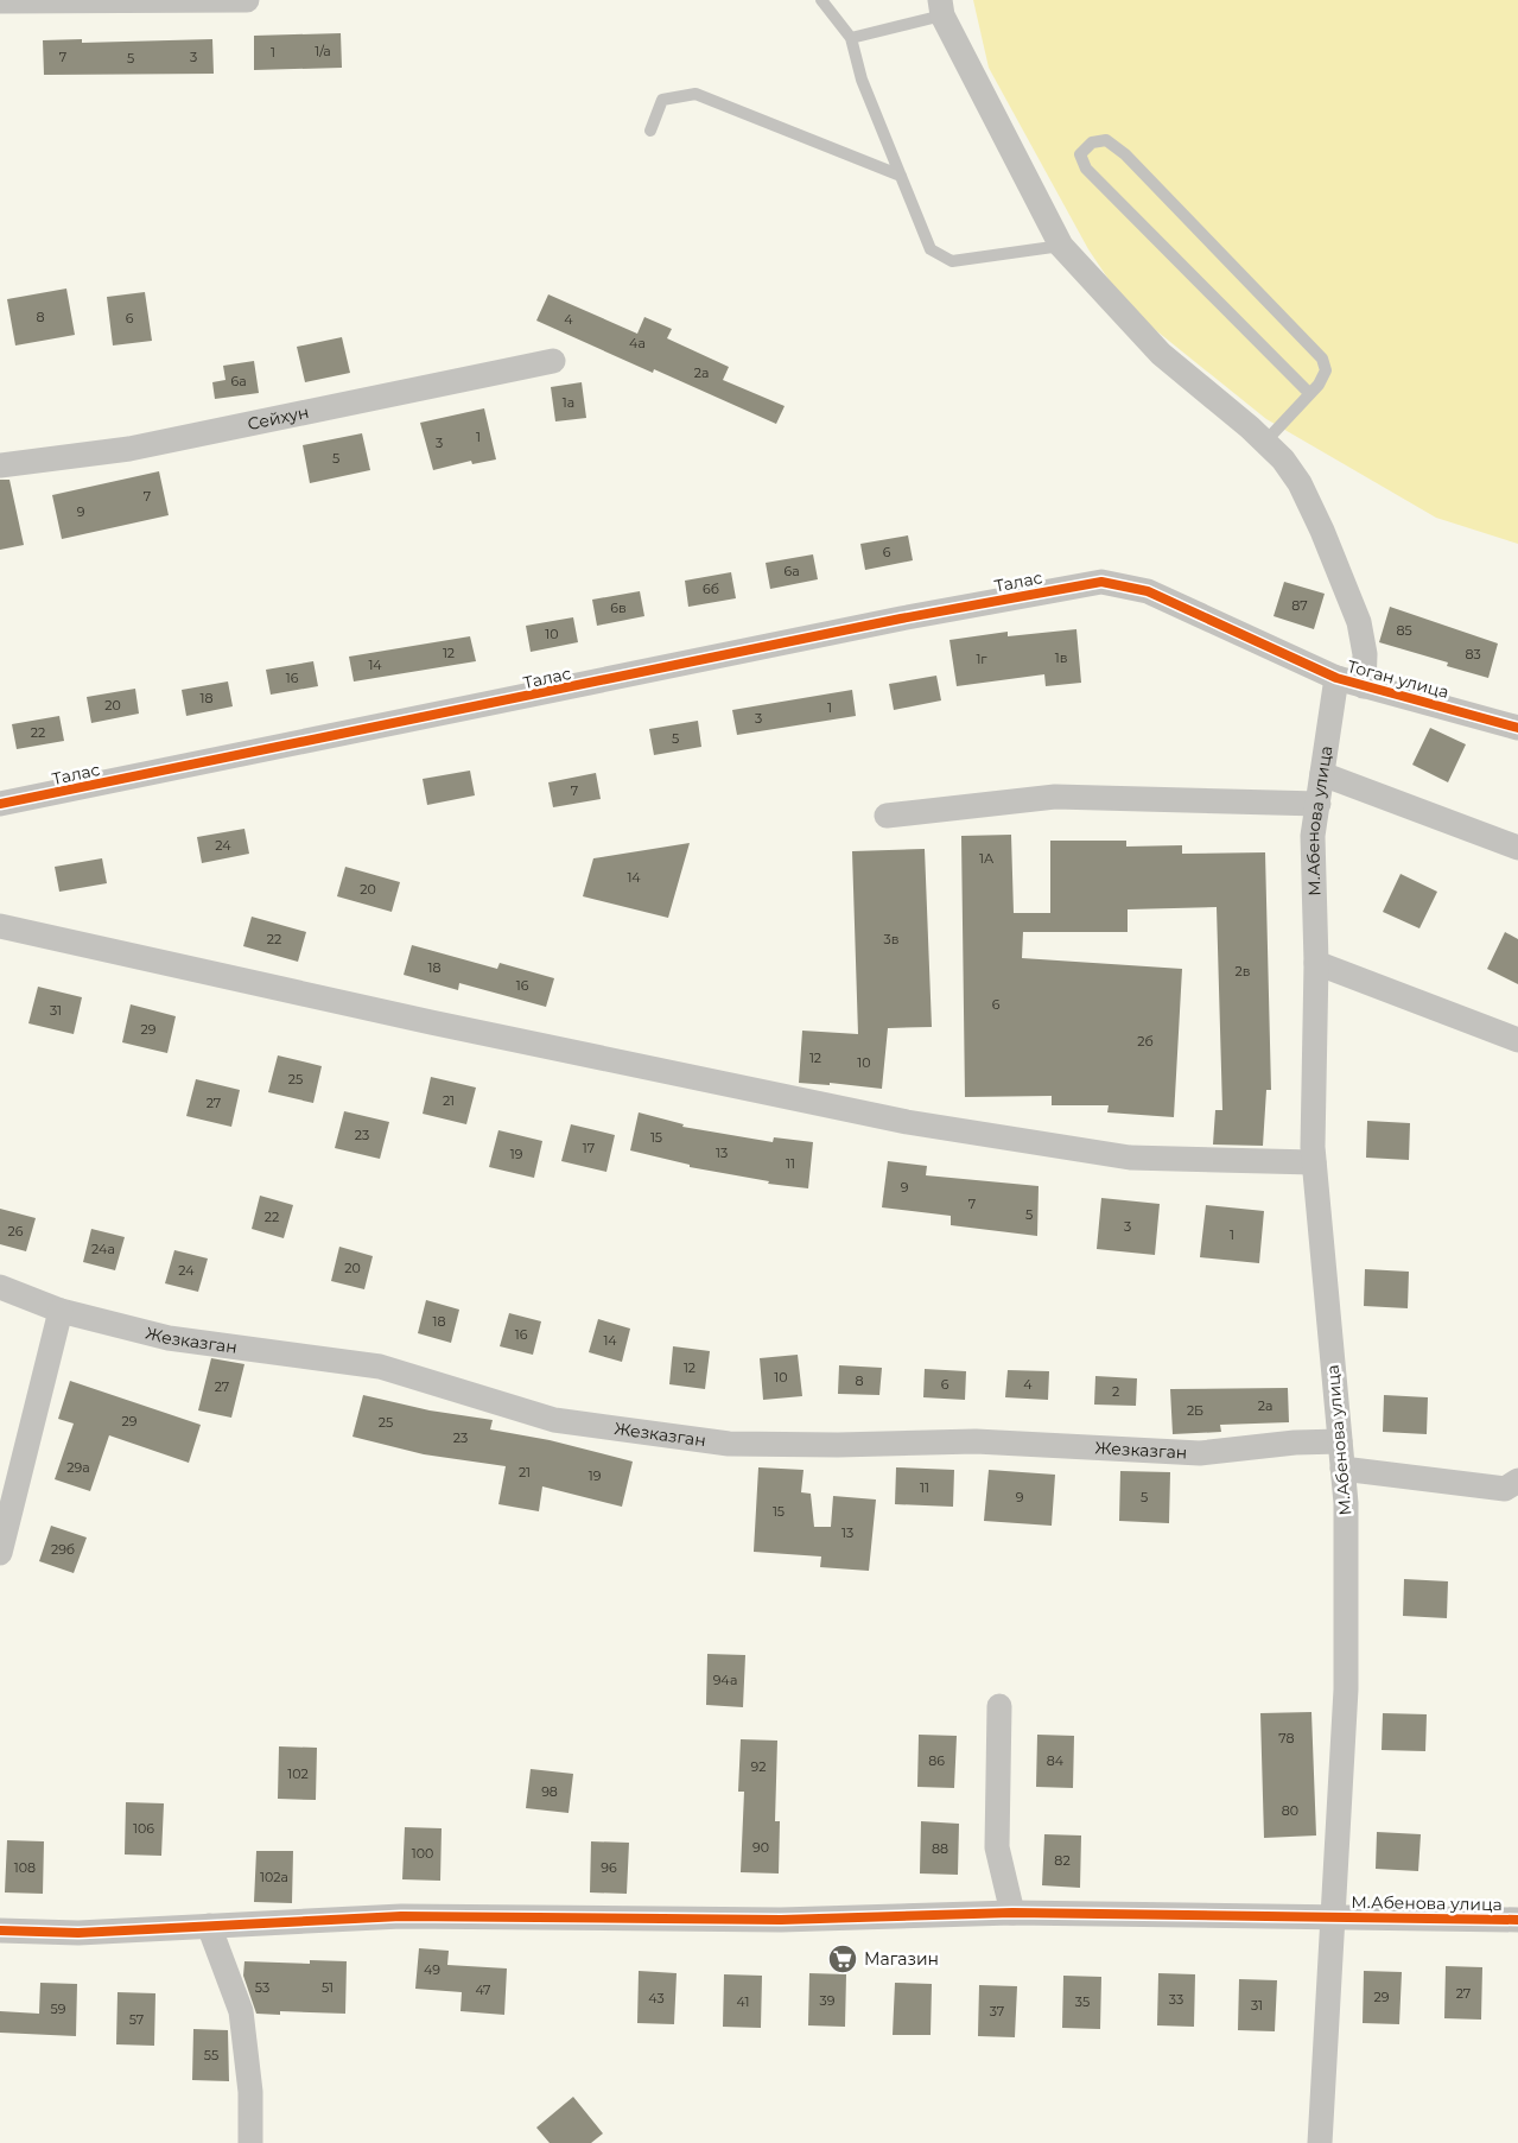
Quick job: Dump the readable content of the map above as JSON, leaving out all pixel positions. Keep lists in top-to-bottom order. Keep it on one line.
{"streets":{"street":["Сейхун","Талас","Тоган улица","М.Абенова улица","Жезказган"]},"crossings":[["Талас","Тоган улица"],["Тоган улица","М.Абенова улица"],["М.Абенова улица","Жезказган"]],"places":{"supermarket":["Магазин"]},"house_numbers":["1/а","1","7","3","5","8","6","4","4а","2а","6а","1а","1","3","5","7","9","6","6а","6б","87","6в","85","10","12","83","1в","1г","14","16","18","20","1","3","22","5","7","24","1А","14","20","22","3в","18","2в","16","6","31","29","2б","12","10","25","21","27","23","15","17","13","19","11","9","7","5","22","3","26","1","24а","20","24","18","16","14","12","10","8","6","4","27","2","2а","2Б","29","25","23","29а","21","19","11","9","5","15","13","29б","94а","78","86","84","92","102","98","80","106","90","88","100","82","108","96","102а","49","53","51","47","27","29","43","33","39","41","35","31","59","37","57","55"]}
